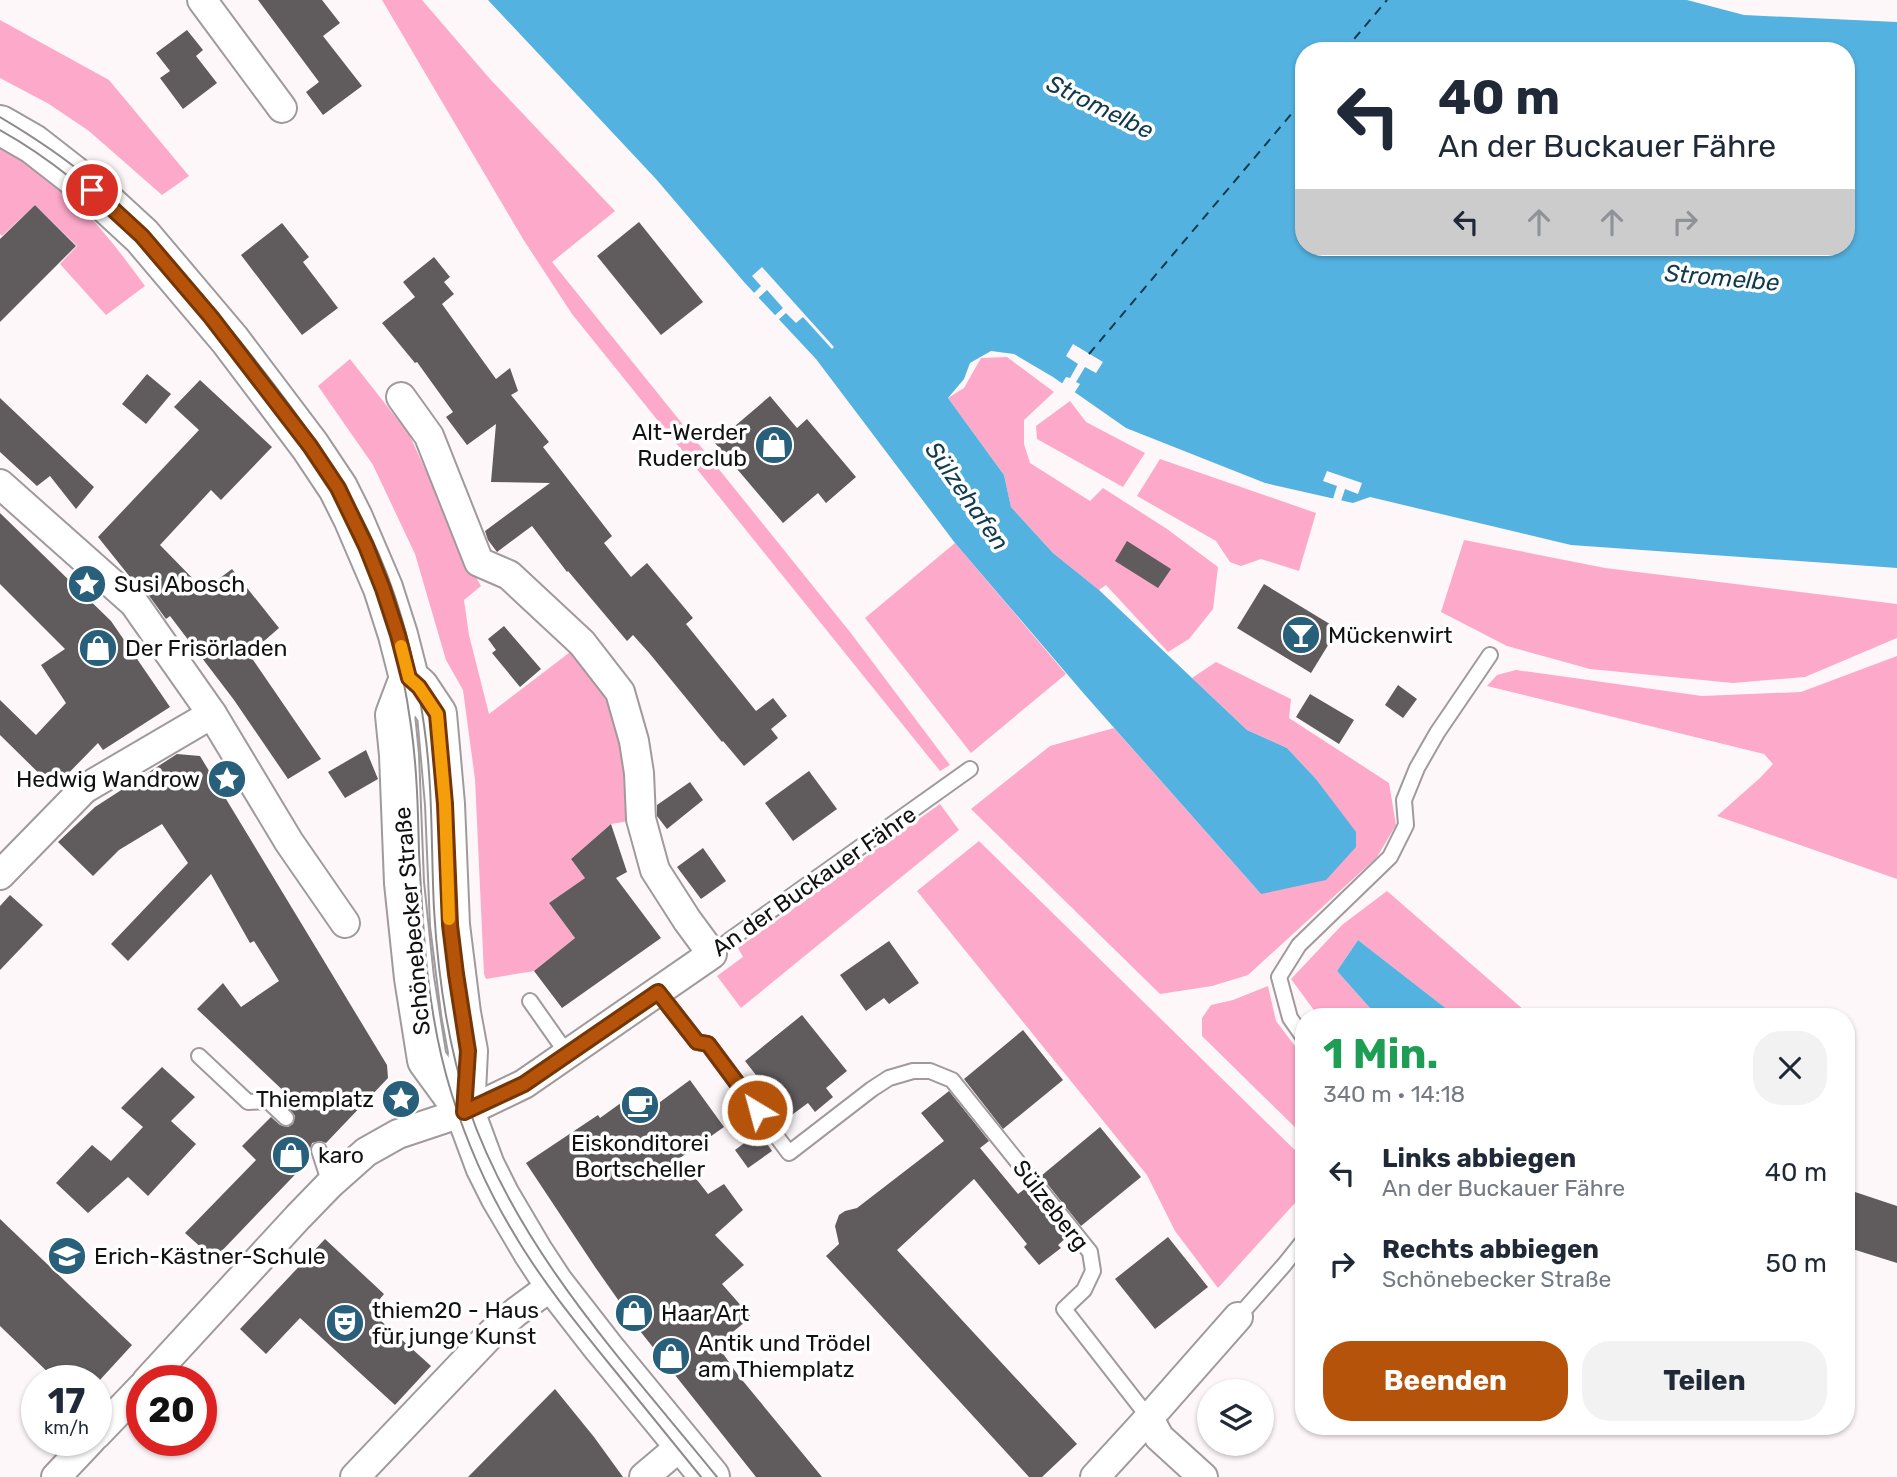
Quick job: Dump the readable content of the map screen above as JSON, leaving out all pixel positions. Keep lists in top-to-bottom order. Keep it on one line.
{"streets":{"main road":["Schönebecker Straße"],"street":["An der Buckauer Fähre","Sülzeberg"]},"crossings":[["An der Buckauer Fähre","Schönebecker Straße"],["An der Buckauer Fähre","Sülzeberg"]],"water":["Stromelbe","Sülzehafen"],"places":{"shop":["Alt-Werder Ruderclub","Der Frisörladen","karo","Haar Art","Antik und Trödel am Thiemplatz"],"place":["Susi Abosch","Hedwig Wandrow","Thiemplatz"],"bar":["Mückenwirt"],"cafe":["Eiskonditorei Bortscheller"],"school or university":["Erich-Kästner-Schule"],"theatre":["thiem20 - Haus für junge Kunst"]},"page":{"turn":["40 m","An der Buckauer Fähre"],"heading":["1 Min.","340 m · 14:18"],"list":[{"name":"Links abbiegen","note":"An der Buckauer Fähre","value":"40 m"},{"name":"Rechts abbiegen","note":"Schönebecker Straße","value":"50 m"}],"buttons":["Beenden","Teilen"],"speed":"17 km/h","limit":"20"}}
